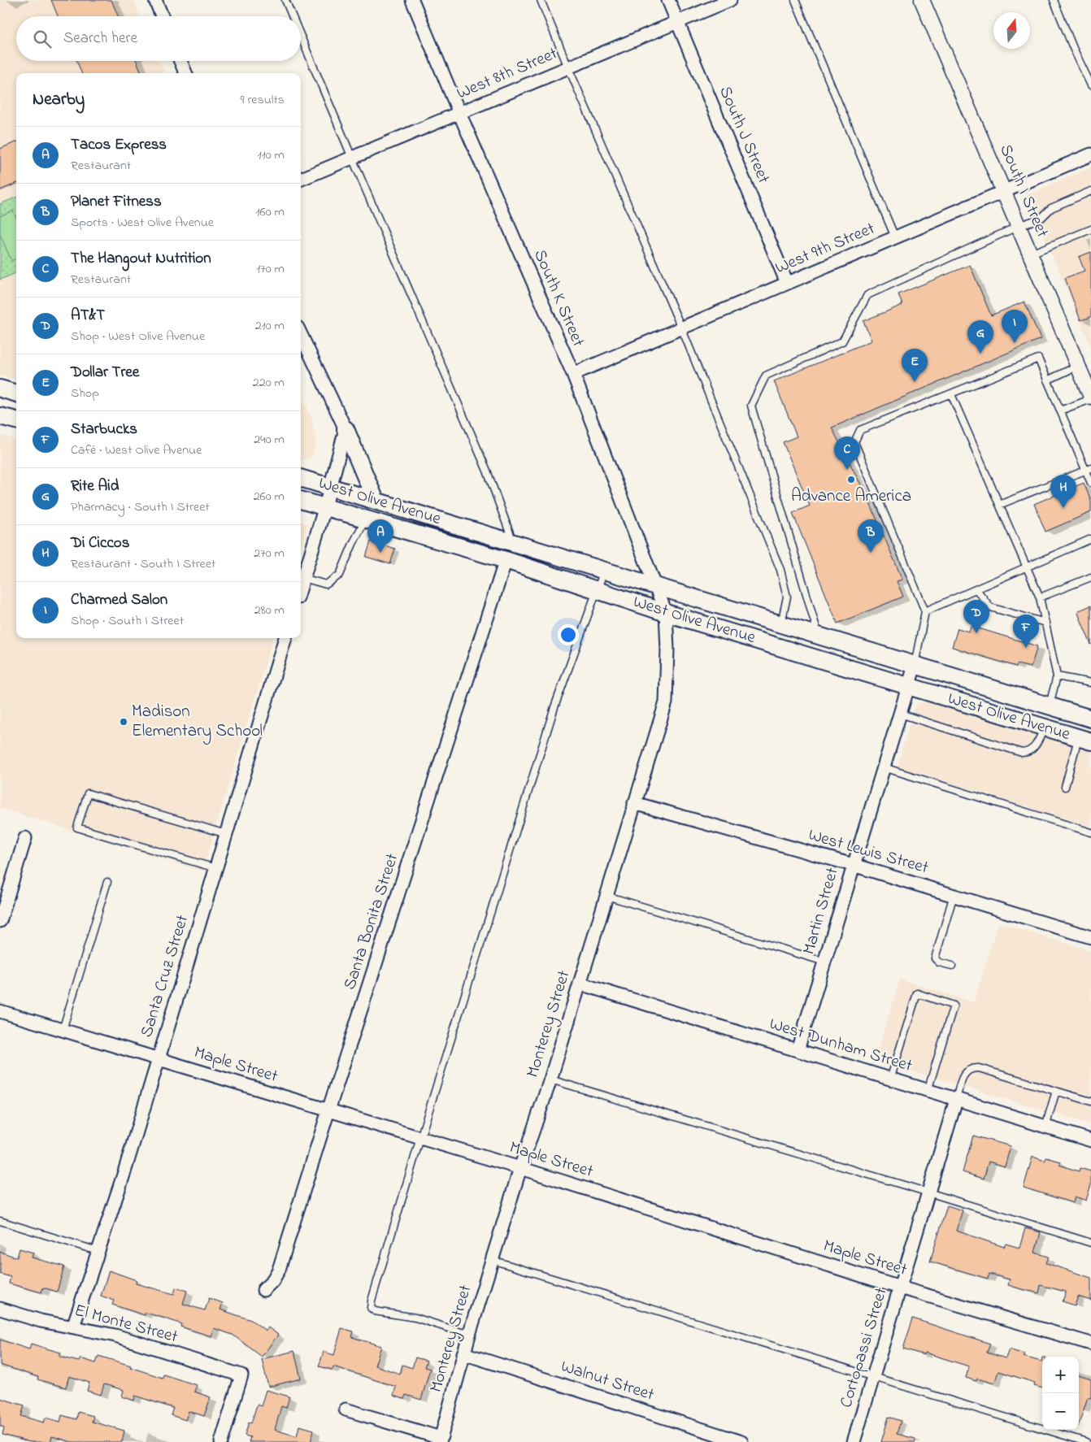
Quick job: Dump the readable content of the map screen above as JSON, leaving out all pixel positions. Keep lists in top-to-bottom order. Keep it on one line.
{"streets":{"main road":["West Olive Avenue"],"street":["West 8th Street","South J Street","South I Street","West 9th Street","South K Street","West Lewis Street","Martin Street","Santa Bonita Street","Santa Cruz Street","Monterey Street","West Dunham Street","Maple Street","El Monte Street","Cortopassi Street","Walnut Street"]},"crossings":[["West 8th Street","South J Street"],["West 8th Street","South K Street"],["South J Street","West 9th Street"],["South I Street","West 9th Street"],["West 9th Street","South K Street"],["South K Street","West Olive Avenue"],["South K Street","Monterey Street"],["West Olive Avenue","Martin Street"],["West Olive Avenue","Santa Bonita Street"],["West Olive Avenue","Monterey Street"],["West Lewis Street","Martin Street"],["West Lewis Street","Monterey Street"],["Martin Street","West Dunham Street"],["Santa Bonita Street","Maple Street"],["Santa Cruz Street","Maple Street"],["Santa Cruz Street","El Monte Street"],["Monterey Street","West Dunham Street"],["Monterey Street","Maple Street"],["Monterey Street","Walnut Street"],["West Dunham Street","Cortopassi Street"],["Maple Street","Cortopassi Street"]],"places":["Advance America","Madison Elementary School"],"north":"top","page":{"search":"Search here","heading":["Nearby","9 results"],"list":[{"mark":"A","name":"Tacos Express","note":"Restaurant","value":"110 m"},{"mark":"B","name":"Planet Fitness","note":"Sports · West Olive Avenue","value":"160 m"},{"mark":"C","name":"The Hangout Nutrition","note":"Restaurant","value":"170 m"},{"mark":"D","name":"AT&T","note":"Shop · West Olive Avenue","value":"210 m"},{"mark":"E","name":"Dollar Tree","note":"Shop","value":"220 m"},{"mark":"F","name":"Starbucks","note":"Café · West Olive Avenue","value":"240 m"},{"mark":"G","name":"Rite Aid","note":"Pharmacy · South I Street","value":"260 m"},{"mark":"H","name":"Di Ciccos","note":"Restaurant · South I Street","value":"270 m"},{"mark":"I","name":"Charmed Salon","note":"Shop · South I Street","value":"280 m"}],"pins":["I","G","E","C","H","A","B","D","F"],"map_buttons":["+","−"]}}
